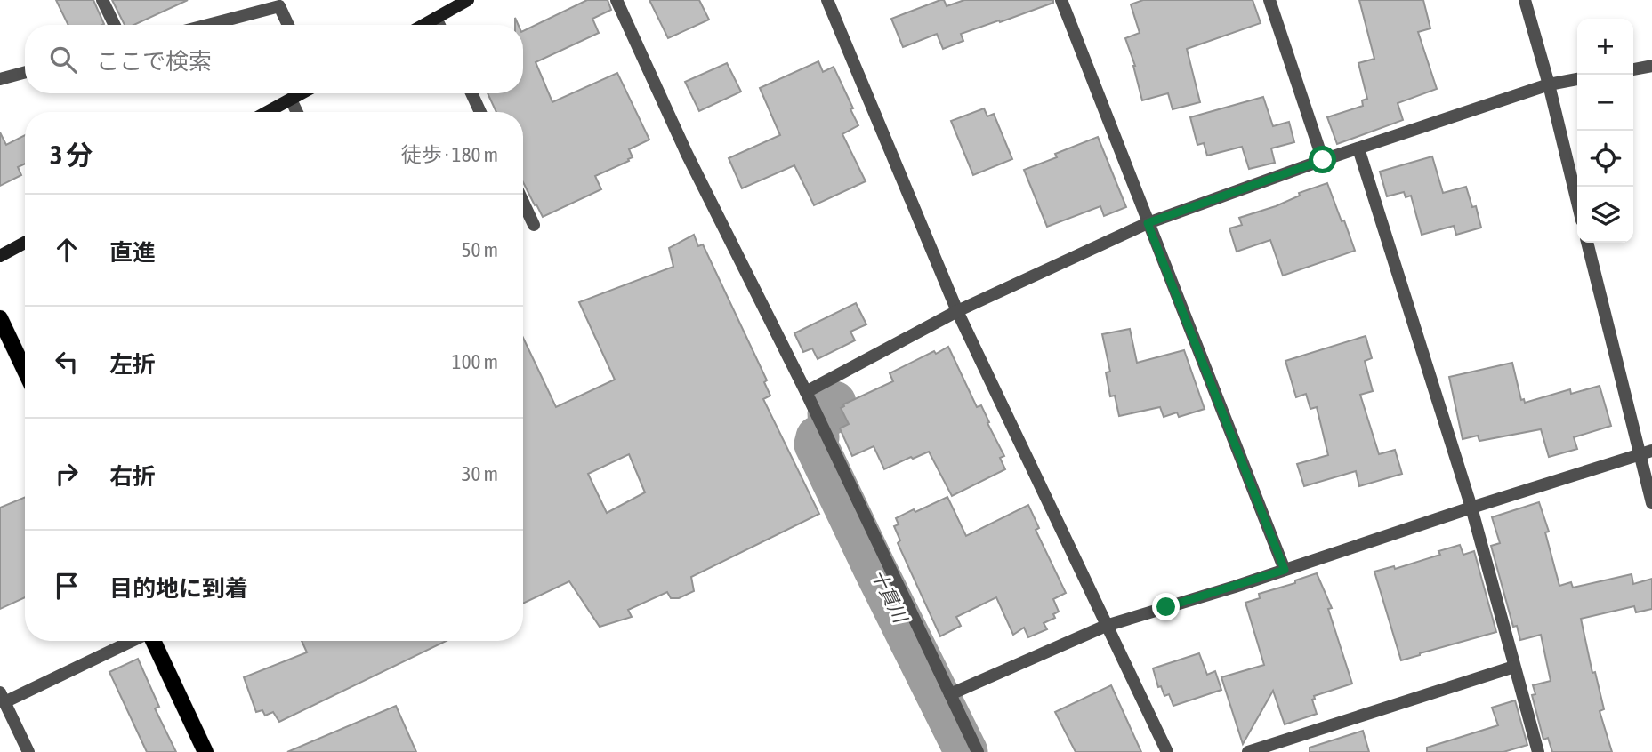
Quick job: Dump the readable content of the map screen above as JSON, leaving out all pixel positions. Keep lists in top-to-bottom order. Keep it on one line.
{"water":["十貫川"],"page":{"map_buttons":["+","−"],"search":"ここで検索","heading":["3 分","徒歩 · 180 m"],"list":[["直進","50 m"],["左折","100 m"],["右折","30 m"],"目的地に到着"]}}
